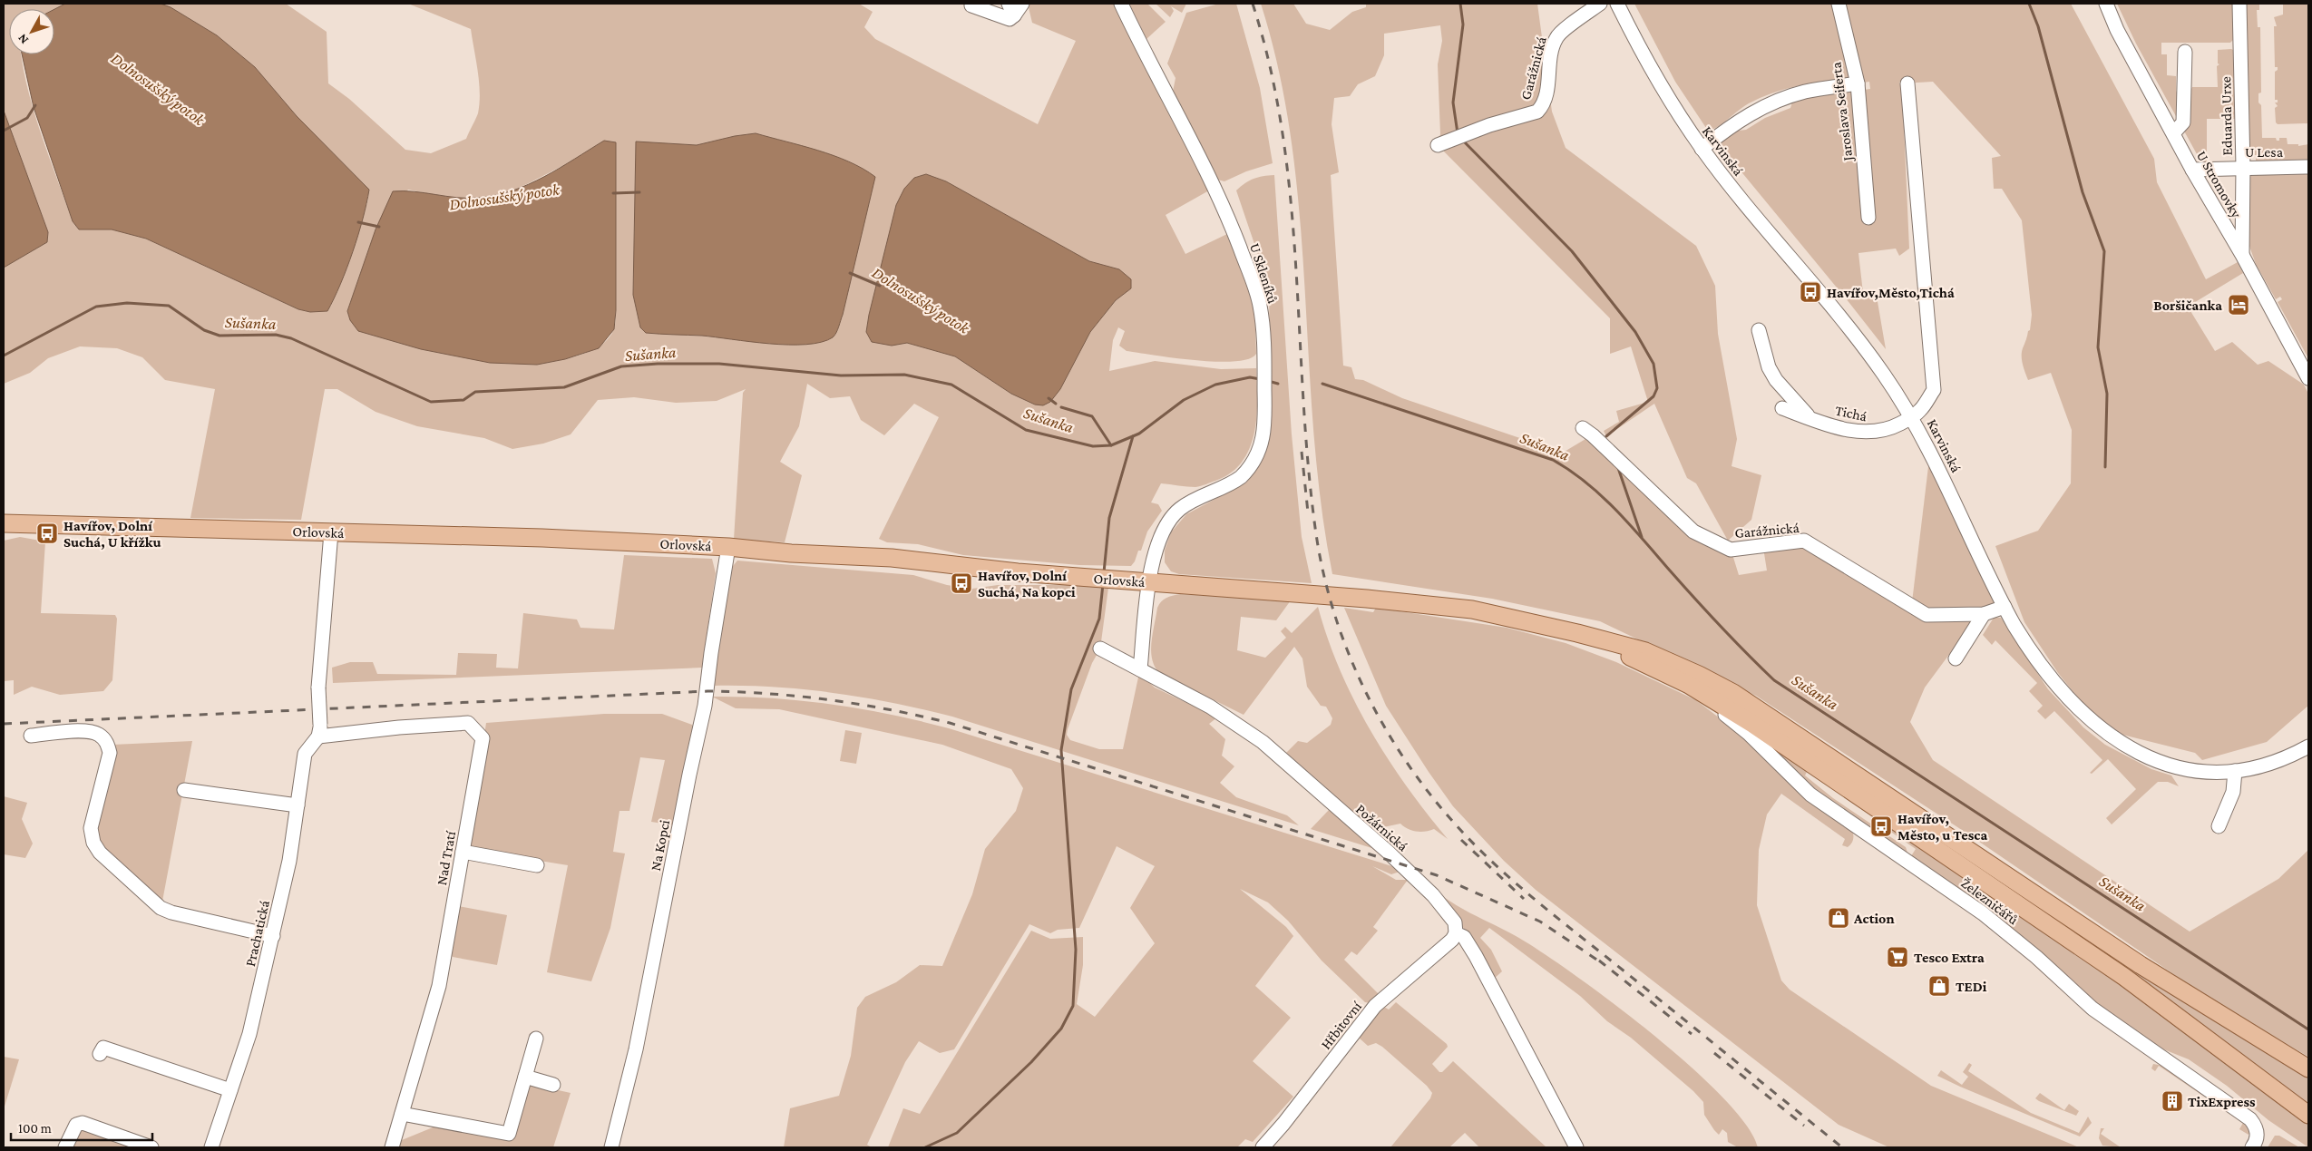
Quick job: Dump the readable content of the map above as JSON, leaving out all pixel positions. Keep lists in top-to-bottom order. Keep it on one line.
{"streets":{"main road":["Orlovská"],"street":["Garážnická","Jaroslava Seiferta","Eduarda Urxe","Karvinská","U Lesa","U Stromovky","U Skleníků","Tichá","Požárnická","Na Kopci","Nad Tratí","Železničářů","Prachatická","Hřbitovní"]},"crossings":[["Garážnická","Karvinská"],["Eduarda Urxe","U Lesa"],["Eduarda Urxe","U Stromovky"],["Karvinská","Tichá"],["U Lesa","U Stromovky"],["U Skleníků","Orlovská"],["Orlovská","Na Kopci"],["Požárnická","Hřbitovní"],["Nad Tratí","Prachatická"]],"water":["Dolnosušský potok","Sušanka"],"places":{"bus stop":["Havířov,Město,Tichá","Havířov, Dolní Suchá, U křížku","Havířov, Dolní Suchá, Na kopci","Havířov, Město, u Tesca"],"hotel":["Boršičanka"],"shop":["Action","TEDi"],"supermarket":["Tesco Extra"],"building":["TixExpress"]},"scale_bar":"100 m","north":"bottom left"}
